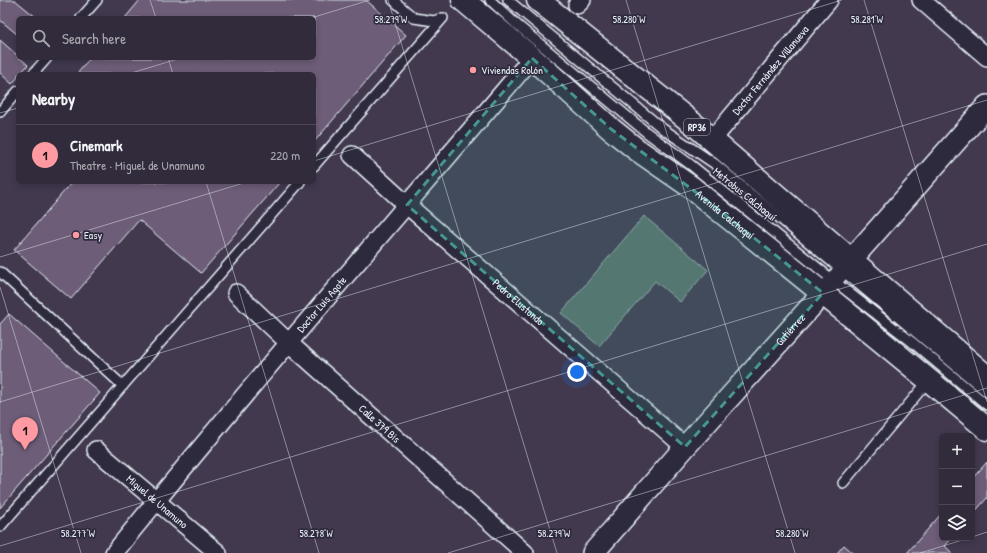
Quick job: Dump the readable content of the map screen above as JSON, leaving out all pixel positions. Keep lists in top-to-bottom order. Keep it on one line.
{"streets":{"main road":["RP36","Avenida Calchaquí"],"street":["Doctor Fernández Villanueva","Pedro Elustondo","Doctor Luis Agote","Gutiérrez","Calle 379 Bis","Miguel de Unamuno"],"lane":["Metrobus Calchaquí"]},"crossings":[["Doctor Fernández Villanueva","Avenida Calchaquí"],["Metrobus Calchaquí","Avenida Calchaquí"],["Metrobus Calchaquí","Gutiérrez"],["Avenida Calchaquí","Doctor Luis Agote"],["Avenida Calchaquí","Gutiérrez"],["Pedro Elustondo","Doctor Luis Agote"],["Pedro Elustondo","Gutiérrez"],["Doctor Luis Agote","Calle 379 Bis"],["Doctor Luis Agote","Miguel de Unamuno"]],"places":["Viviendas Rolón","Easy"],"page":{"search":"Search here","heading":"Nearby","list":[{"mark":"1","name":"Cinemark","note":"Theatre · Miguel de Unamuno","value":"220 m"}],"pins":"1","map_buttons":["+","−"]},"coordinates":["58.279°W","58.280°W","58.281°W","58.277°W","58.278°W"]}
